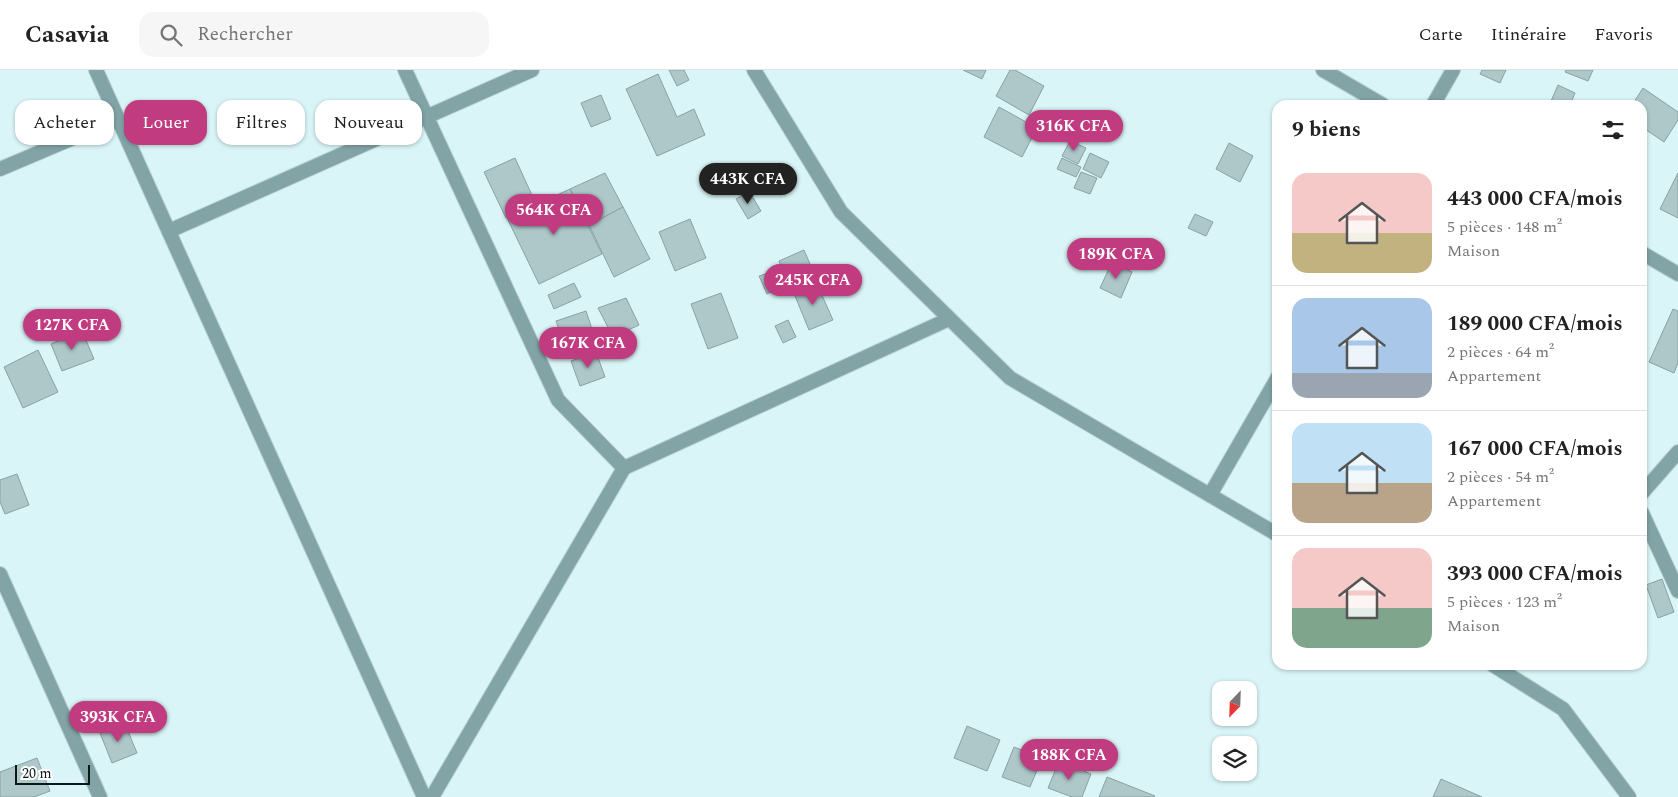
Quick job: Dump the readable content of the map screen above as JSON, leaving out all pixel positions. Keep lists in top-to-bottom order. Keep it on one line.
{"scale_bar":"20 m","north":"bottom left","page":{"header":"Casavia","search":"Rechercher","nav":["Carte","Itinéraire","Favoris"],"chip":["Acheter","Louer","Filtres","Nouveau"],"heading":"9 biens","price":["316K CFA","443K CFA","564K CFA","189K CFA","245K CFA","127K CFA","167K CFA","393K CFA","188K CFA"],"list":[{"name":"443 000 CFA/mois","note":"5 pièces · 148 m² · Maison"},{"name":"189 000 CFA/mois","note":"2 pièces · 64 m² · Appartement"},{"name":"167 000 CFA/mois","note":"2 pièces · 54 m² · Appartement"},{"name":"393 000 CFA/mois","note":"5 pièces · 123 m² · Maison"}],"scale":"20 m"}}
